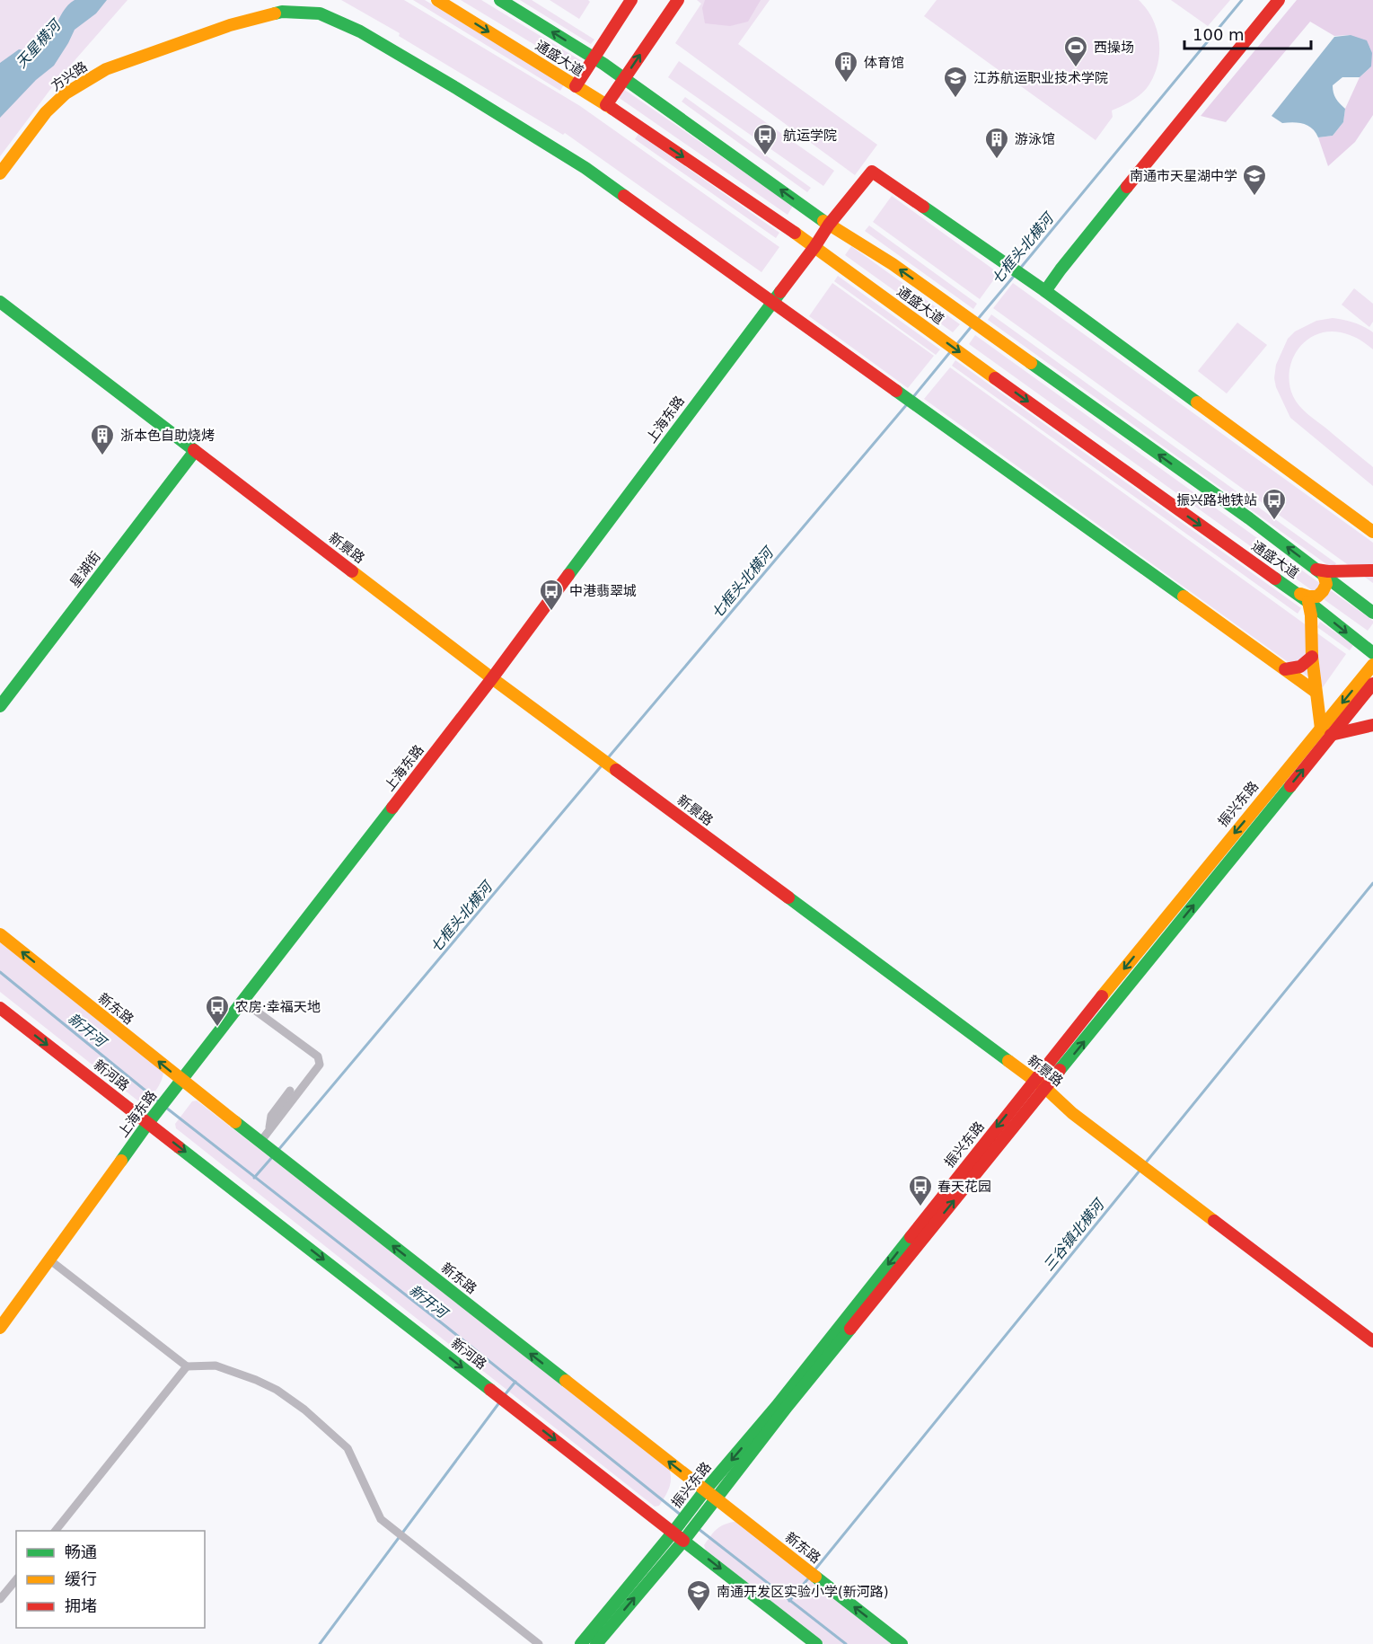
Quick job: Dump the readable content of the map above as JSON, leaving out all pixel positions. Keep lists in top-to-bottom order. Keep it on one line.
{"streets":{"street":["通盛大道","方兴路","上海东路","新景路","星湖街","振兴东路","新东路","新河路"]},"crossings":[["通盛大道","上海东路"],["方兴路","上海东路"],["上海东路","新景路"],["上海东路","新东路"],["上海东路","新河路"],["新景路","星湖街"],["新景路","振兴东路"],["振兴东路","新东路"],["振兴东路","新河路"]],"one_way":["新东路","新河路"],"water":["天星横河","七框头北横河","新开河","三谷镇北横河"],"places":{"sports":["西操场"],"building":["体育馆","游泳馆","浙本色自助烧烤"],"school or university":["江苏航运职业技术学院","南通市天星湖中学","南通开发区实验小学(新河路)"],"bus stop":["航运学院","振兴路地铁站","中港翡翠城","农房·幸福天地","春天花园"]},"legend":["畅通","缓行","拥堵"],"scale_bar":"100 m"}
